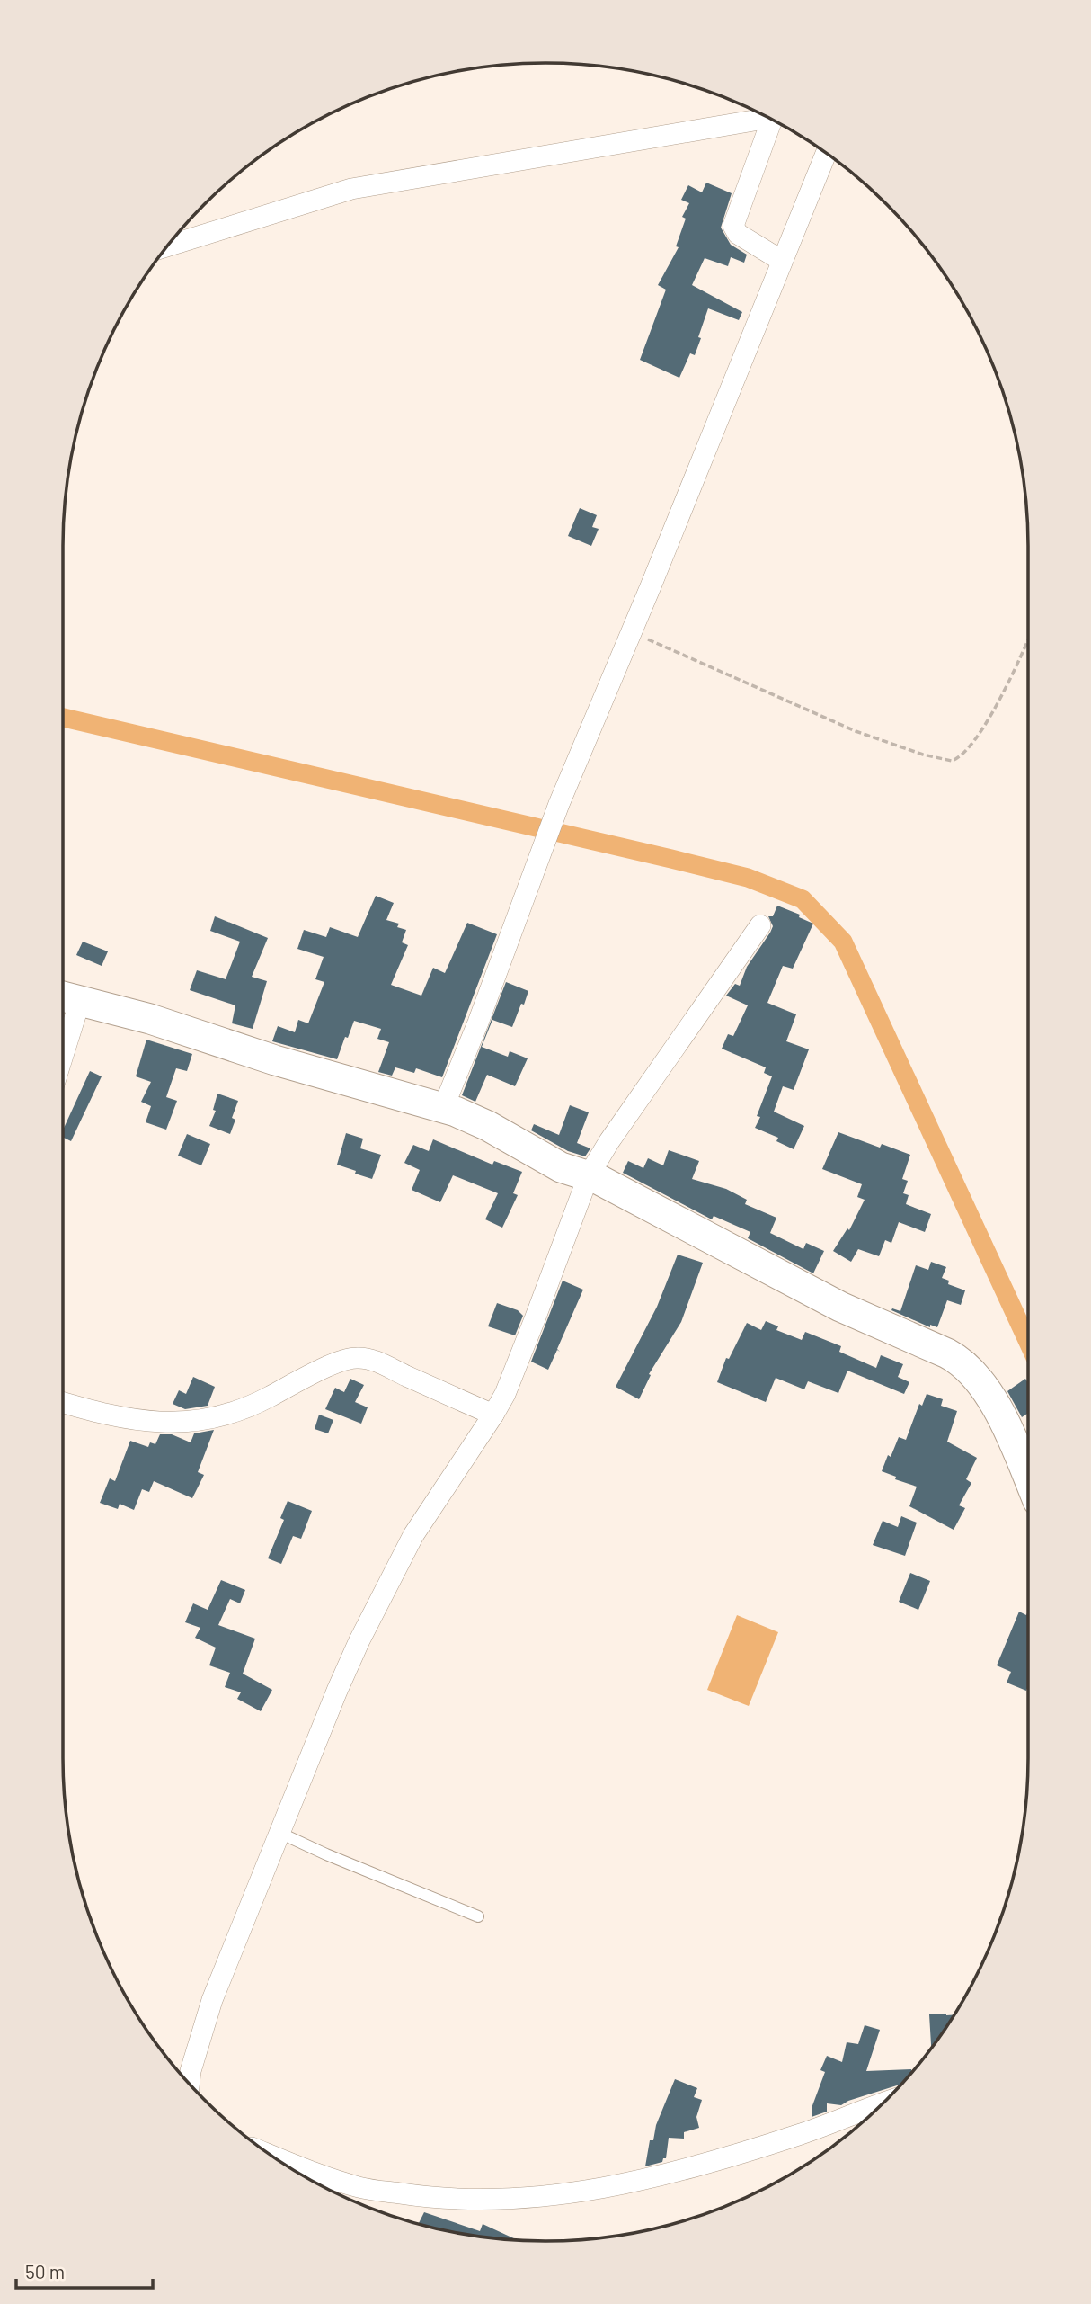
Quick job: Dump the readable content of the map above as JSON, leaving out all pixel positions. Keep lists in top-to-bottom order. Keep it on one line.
{"scale_bar":"50 m"}
